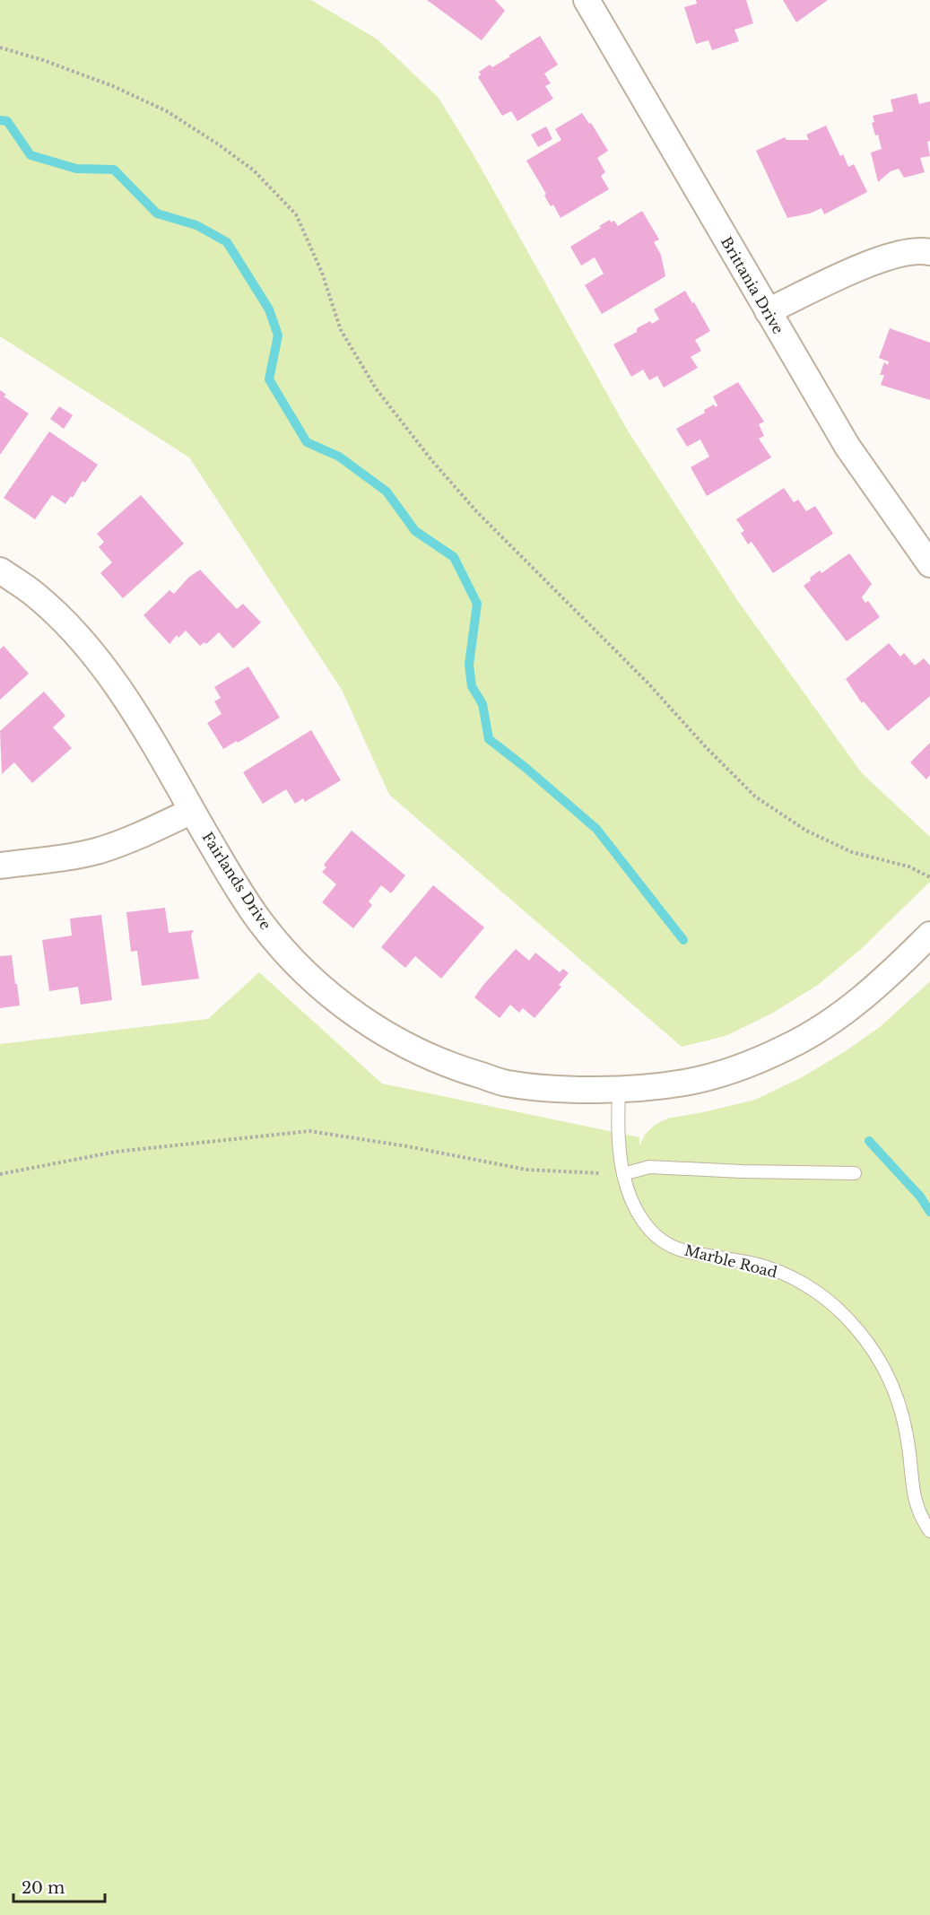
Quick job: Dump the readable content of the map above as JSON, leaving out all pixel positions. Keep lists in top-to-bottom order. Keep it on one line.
{"streets":{"street":["Brittania Drive","Fairlands Drive"],"lane":["Marble Road"]},"crossings":[["Fairlands Drive","Marble Road"]],"scale_bar":"20 m"}
